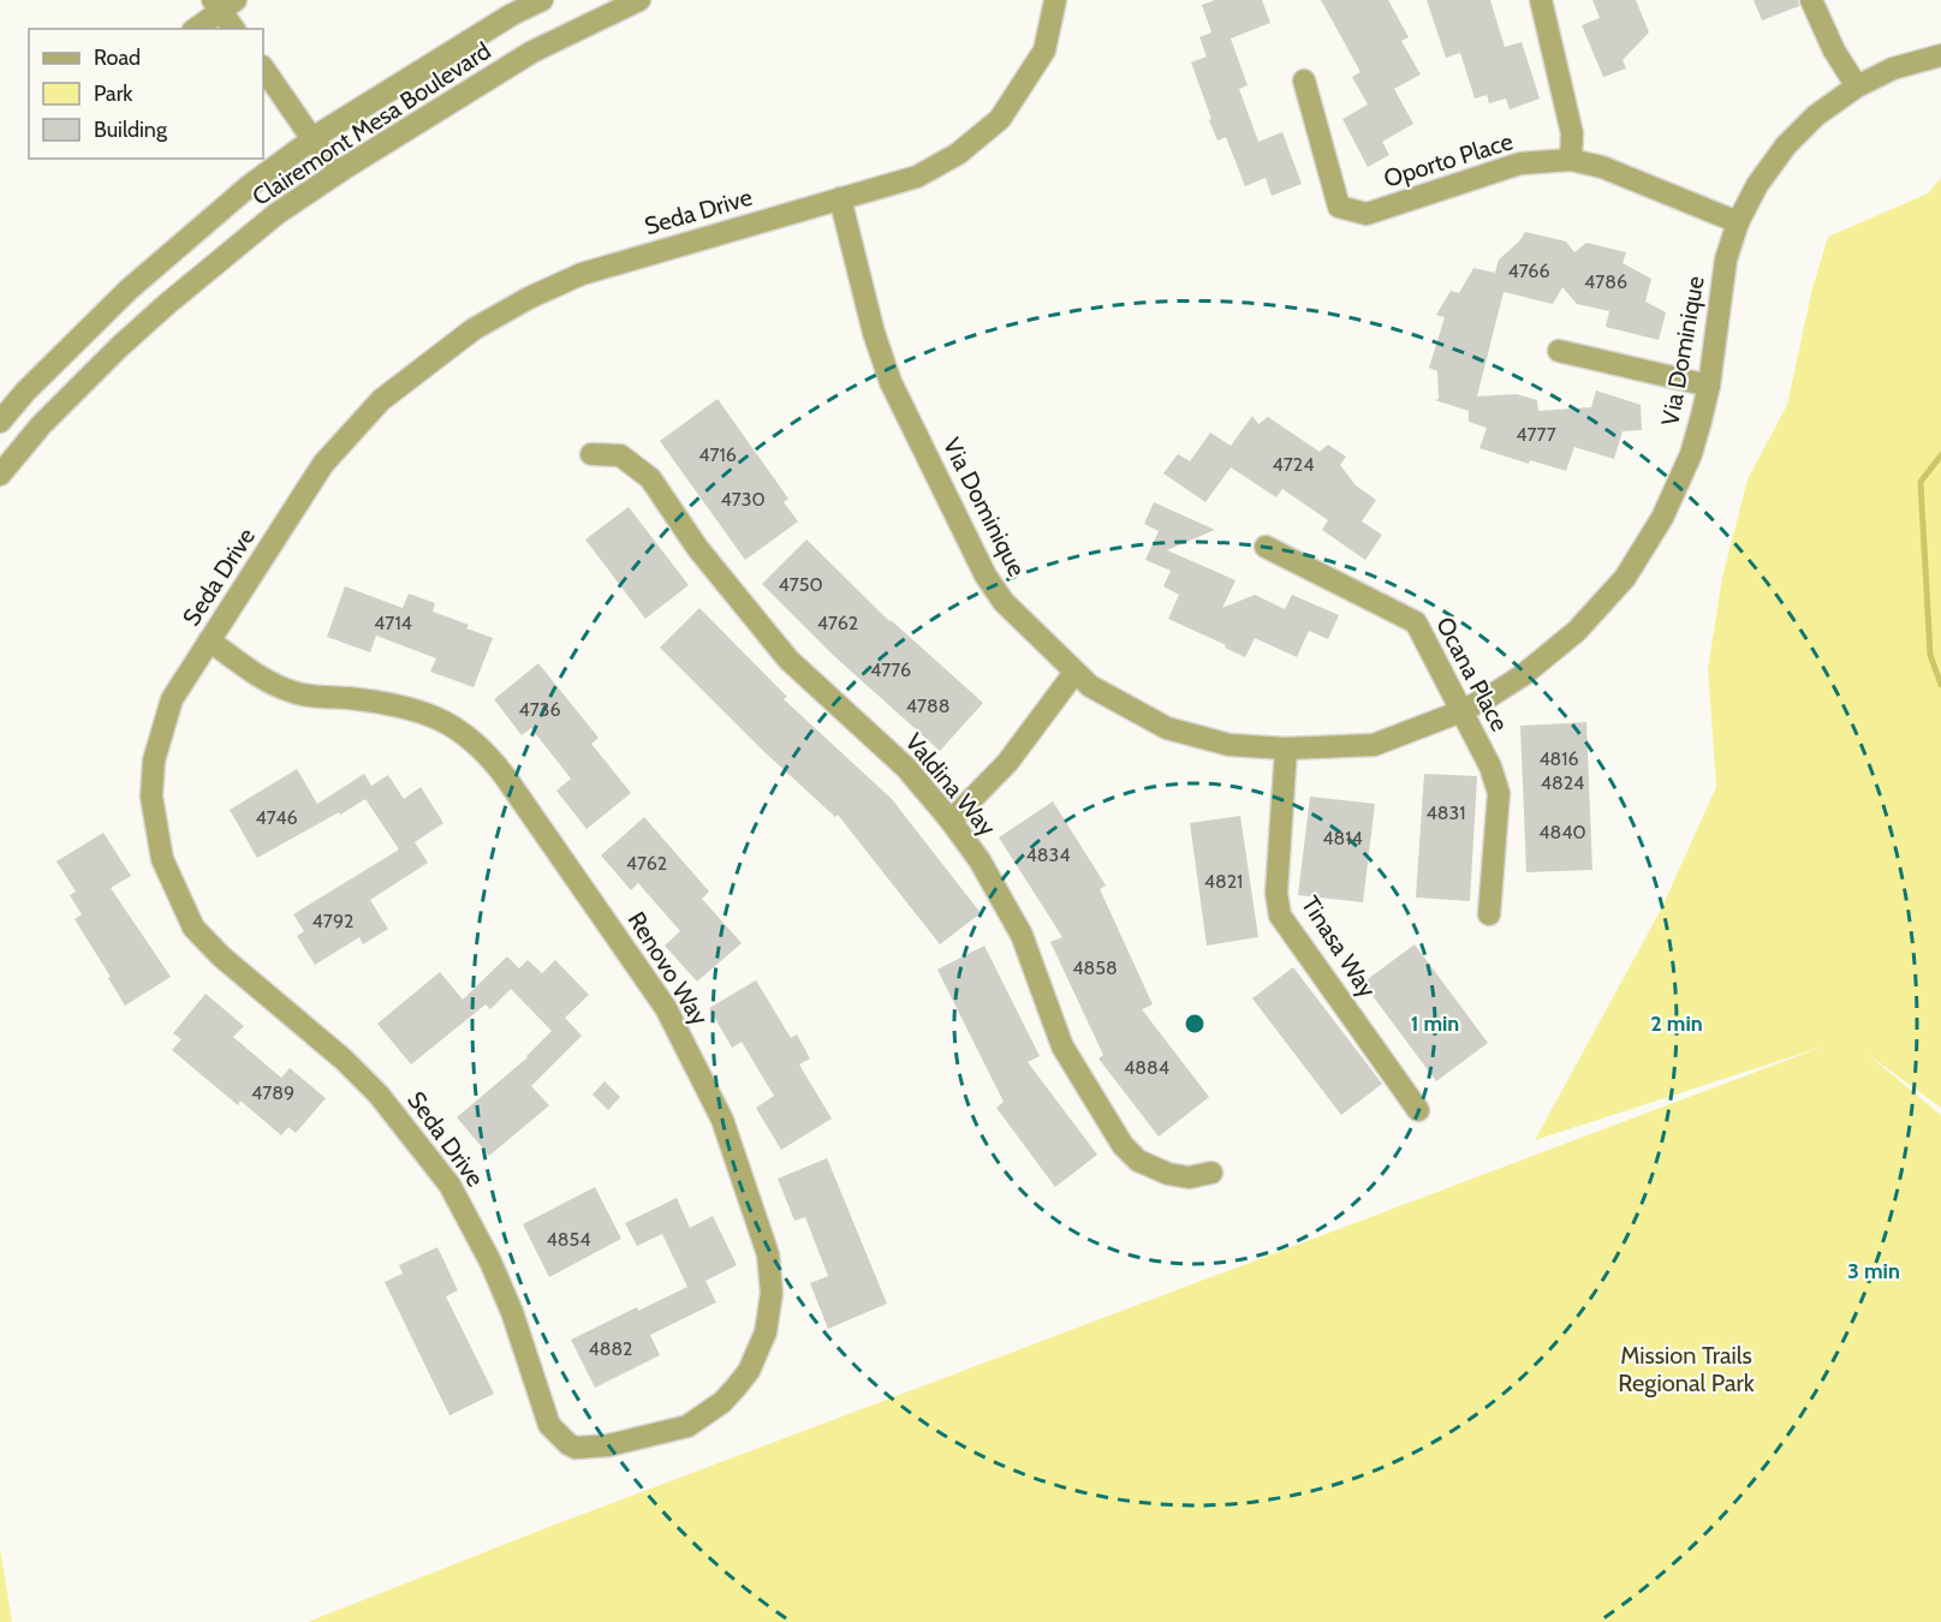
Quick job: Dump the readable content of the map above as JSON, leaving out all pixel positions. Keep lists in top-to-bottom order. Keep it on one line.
{"streets":{"street":["Clairemont Mesa Boulevard","Oporto Place","Seda Drive","Via Dominique","Ocana Place","Valdina Way","Tinasa Way","Renovo Way"]},"crossings":[["Oporto Place","Via Dominique"],["Seda Drive","Via Dominique"],["Seda Drive","Renovo Way"],["Via Dominique","Ocana Place"],["Via Dominique","Tinasa Way"]],"parks":["Mission Trails Regional Park"],"house_numbers":["4766","4786","4777","4716","4724","4730","4750","4714","4762","4776","4788","4736","4816","4824","4831","4746","4840","4814","4834","4762","4821","4792","4858","4884","4789","4854","4882"],"legend":["Road","Park","Building"],"rings":["1 min","2 min","3 min"]}
